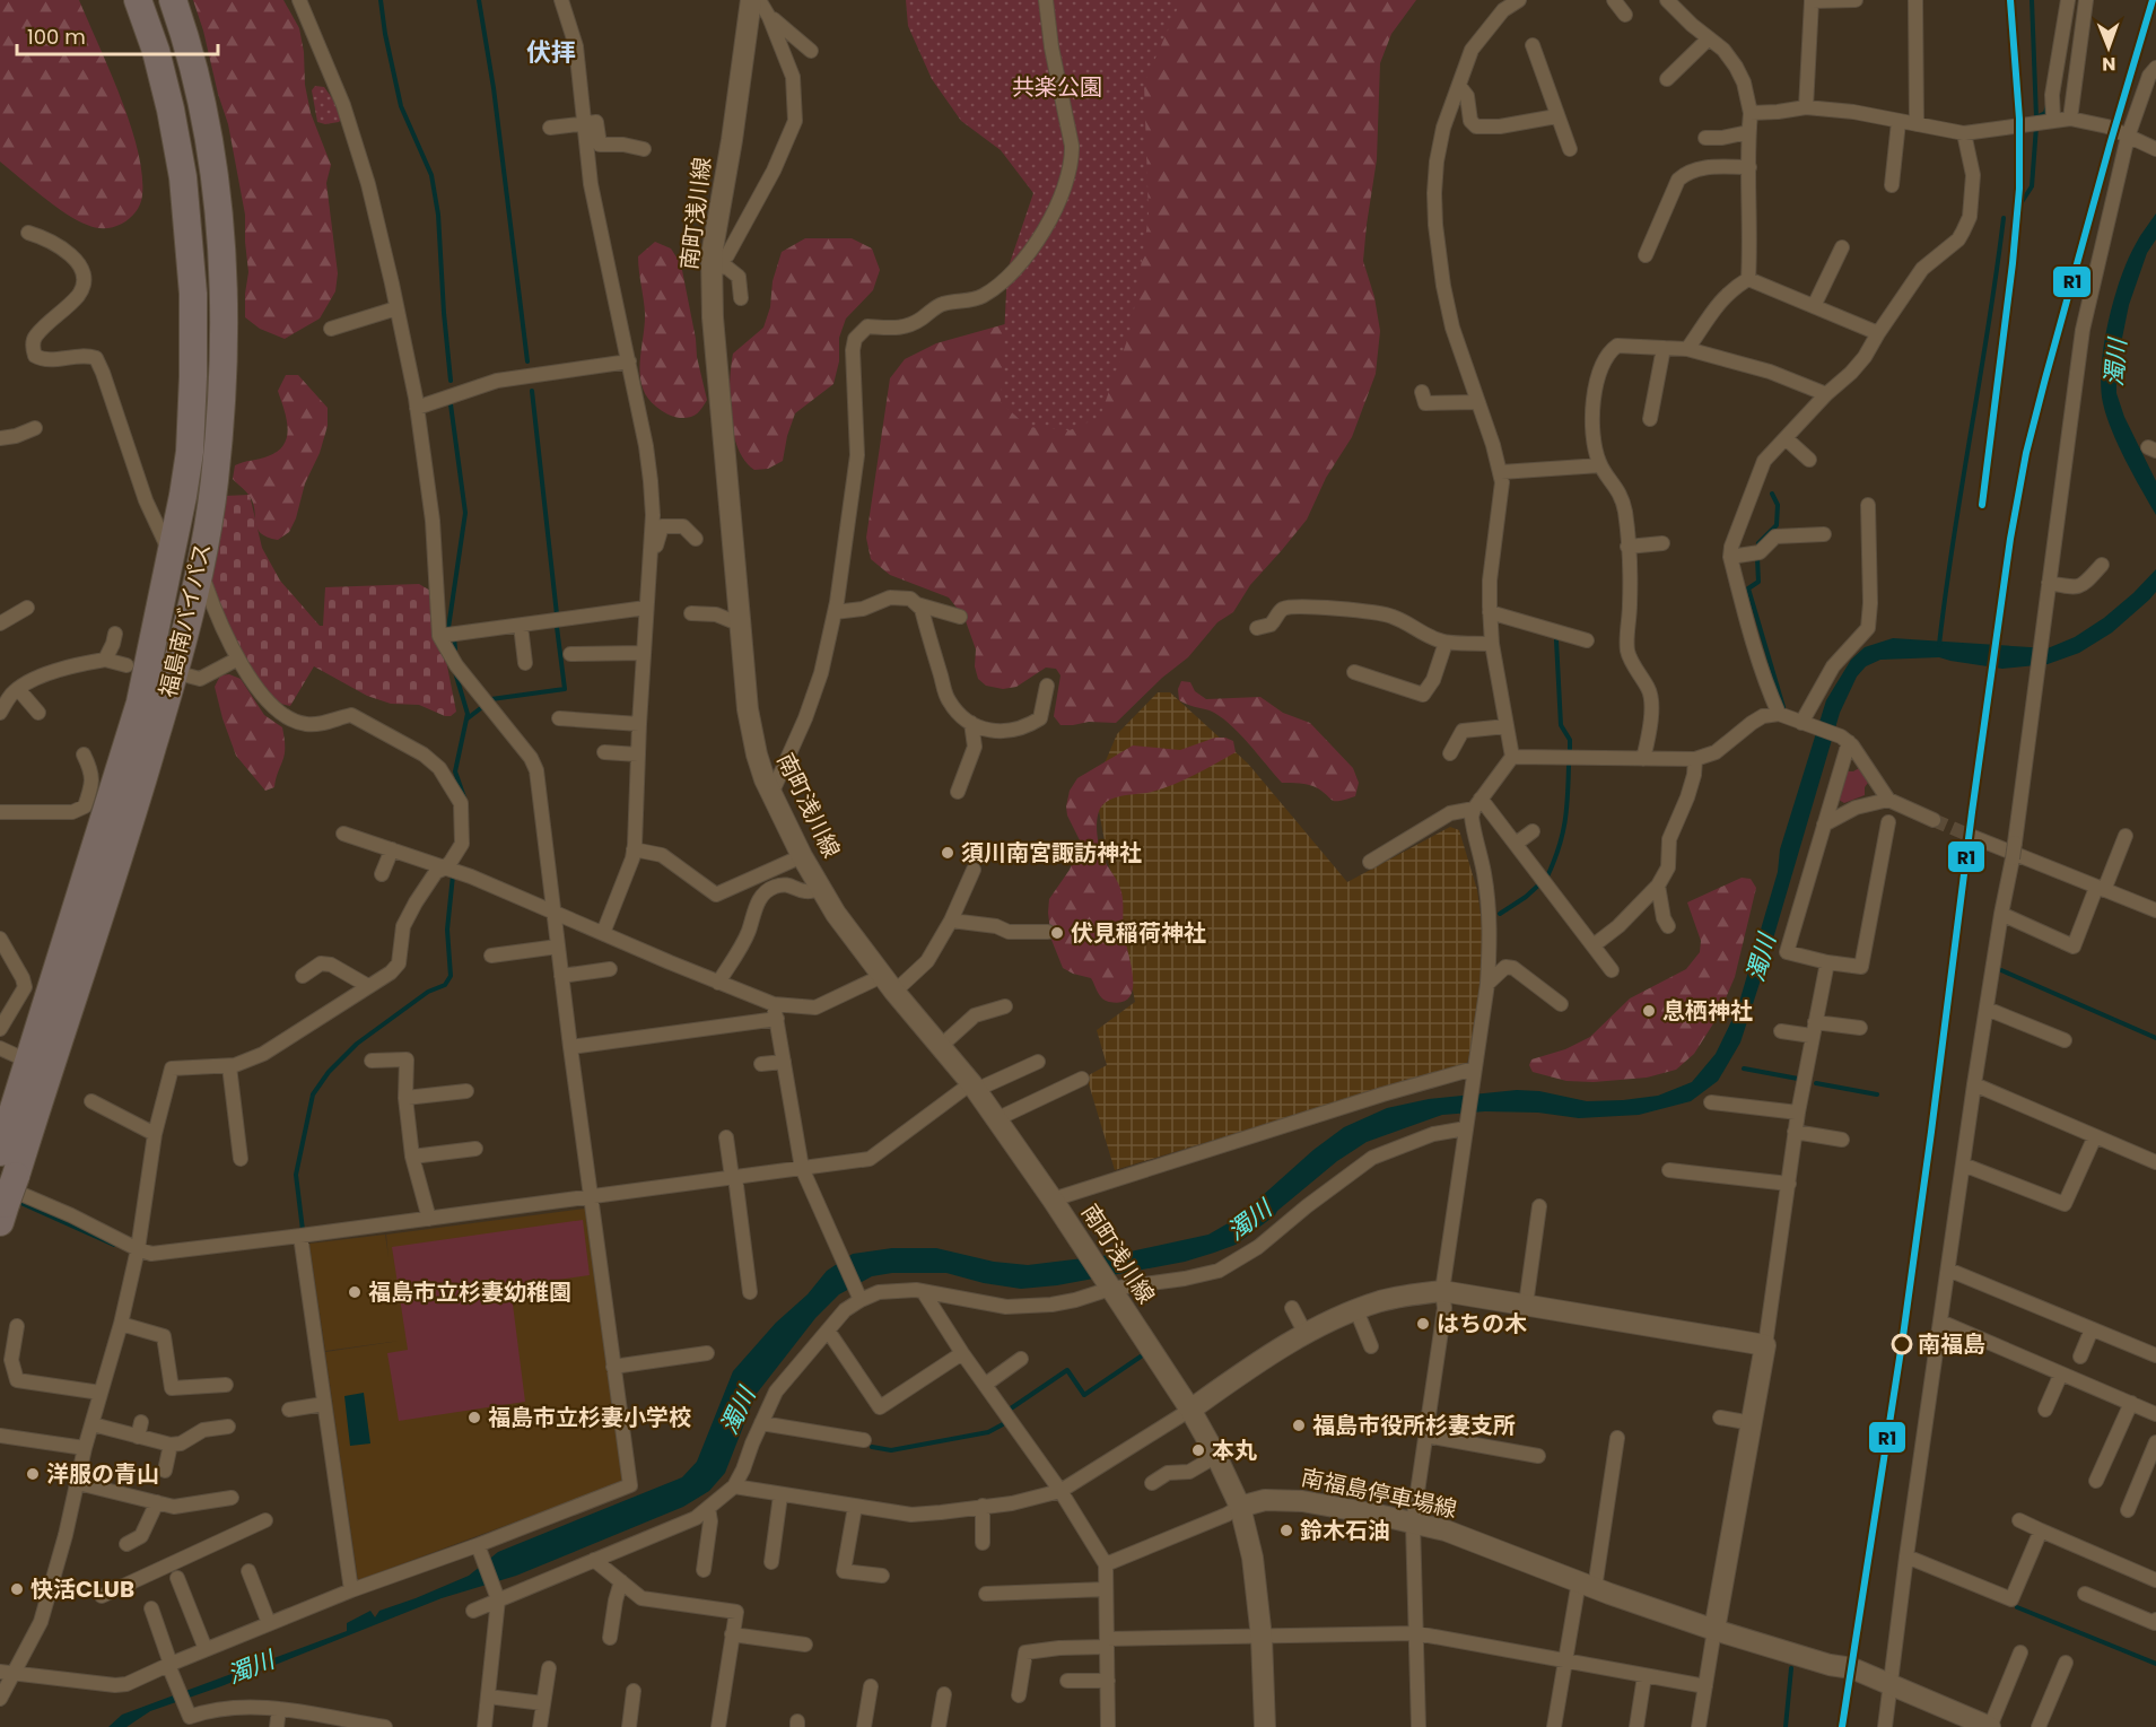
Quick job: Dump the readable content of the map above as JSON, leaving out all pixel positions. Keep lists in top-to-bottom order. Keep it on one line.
{"streets":{"highway":["福島南バイパス"],"street":["南町浅川線","南福島停車場線"]},"crossings":[["南町浅川線","南福島停車場線"]],"districts":["伏拝"],"water":["濁川"],"parks":["共楽公園"],"places":["須川南宮諏訪神社","伏見稲荷神社","息栖神社","福島市立杉妻幼稚園","はちの木","南福島","福島市立杉妻小学校","福島市役所杉妻支所","本丸","洋服の青山","鈴木石油","快活CLUB"],"lines":["transit line R1"],"scale_bar":"100 m","north":"bottom"}
